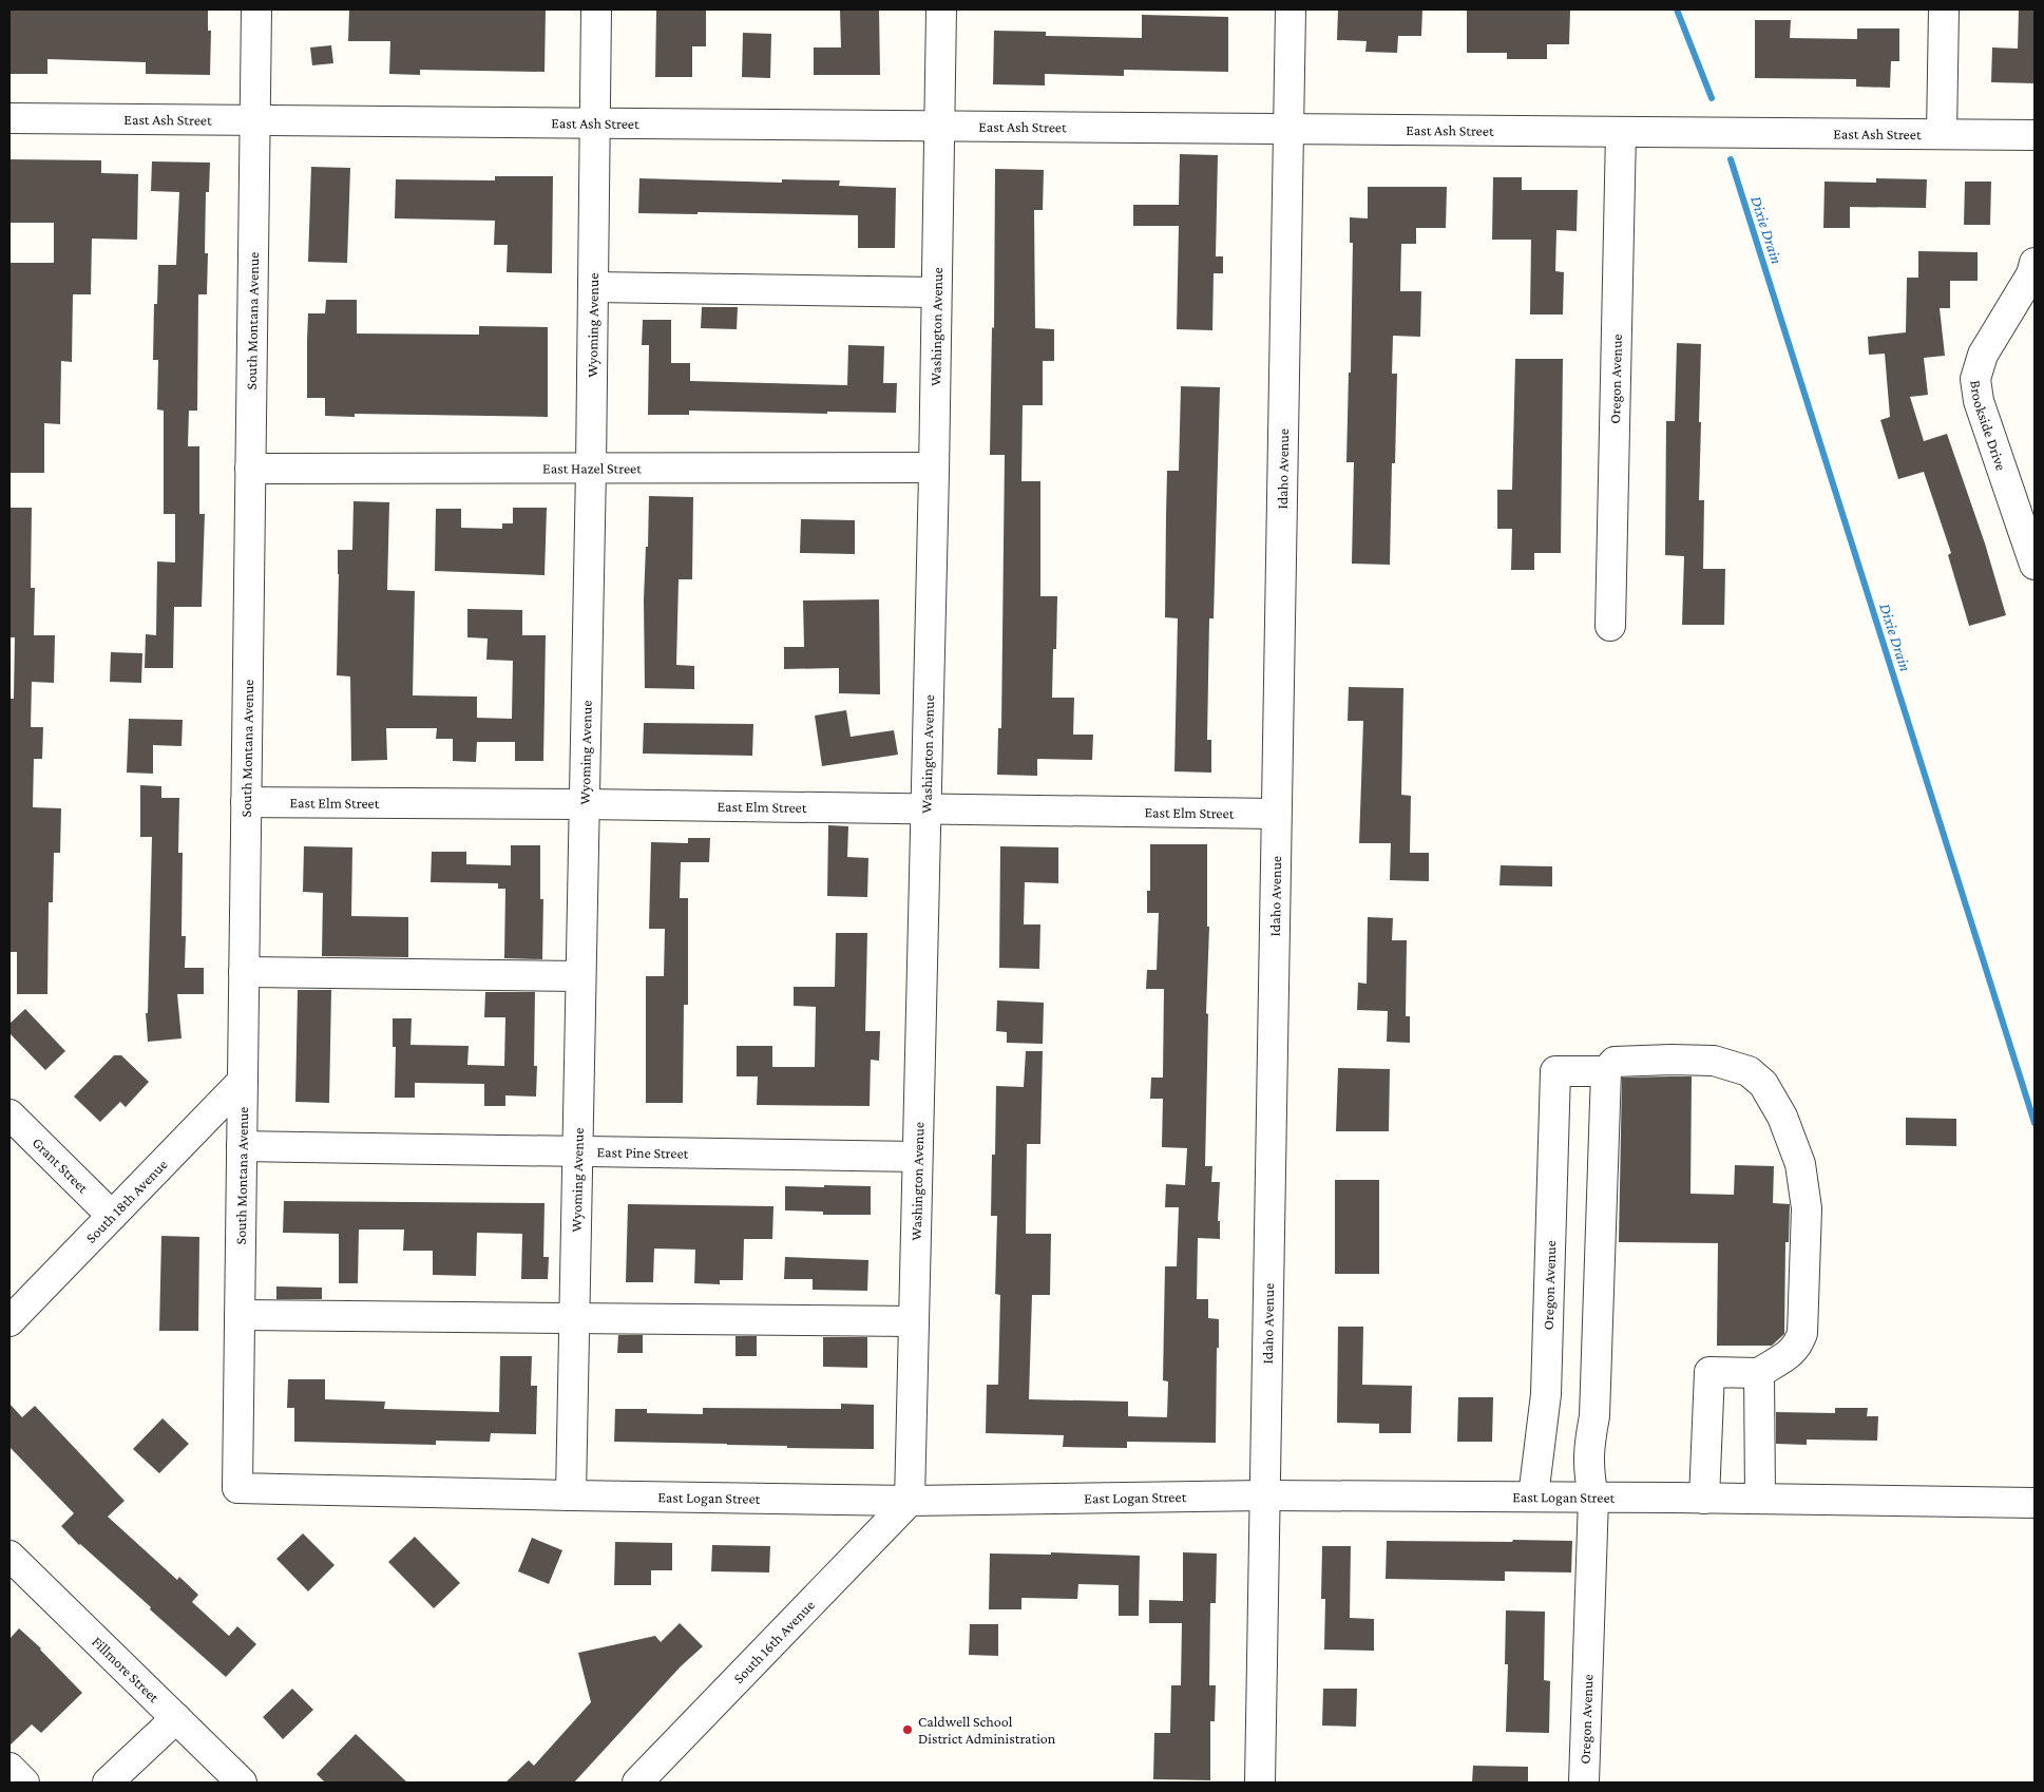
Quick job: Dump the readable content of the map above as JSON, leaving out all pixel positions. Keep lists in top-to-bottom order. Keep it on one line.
{"streets":{"street":["East Ash Street","South Montana Avenue","Wyoming Avenue","Washington Avenue","Oregon Avenue","Brookside Drive","East Hazel Street","Idaho Avenue","East Elm Street","East Pine Street","Grant Street","South 18th Avenue","East Logan Street","South 16th Avenue","Fillmore Street"]},"crossings":[["East Ash Street","South Montana Avenue"],["East Ash Street","Wyoming Avenue"],["East Ash Street","Washington Avenue"],["East Ash Street","Oregon Avenue"],["East Ash Street","Idaho Avenue"],["South Montana Avenue","East Hazel Street"],["South Montana Avenue","East Elm Street"],["South Montana Avenue","East Pine Street"],["South Montana Avenue","South 18th Avenue"],["South Montana Avenue","East Logan Street"],["Wyoming Avenue","East Hazel Street"],["Wyoming Avenue","East Elm Street"],["Wyoming Avenue","East Pine Street"],["Wyoming Avenue","East Logan Street"],["Washington Avenue","East Hazel Street"],["Washington Avenue","East Elm Street"],["Washington Avenue","East Pine Street"],["Washington Avenue","East Logan Street"],["Washington Avenue","South 16th Avenue"],["Oregon Avenue","East Logan Street"],["Idaho Avenue","East Elm Street"],["Idaho Avenue","East Logan Street"],["Grant Street","South 18th Avenue"],["East Logan Street","South 16th Avenue"]],"water":["Dixie Drain"],"places":["Caldwell School District Administration"]}
